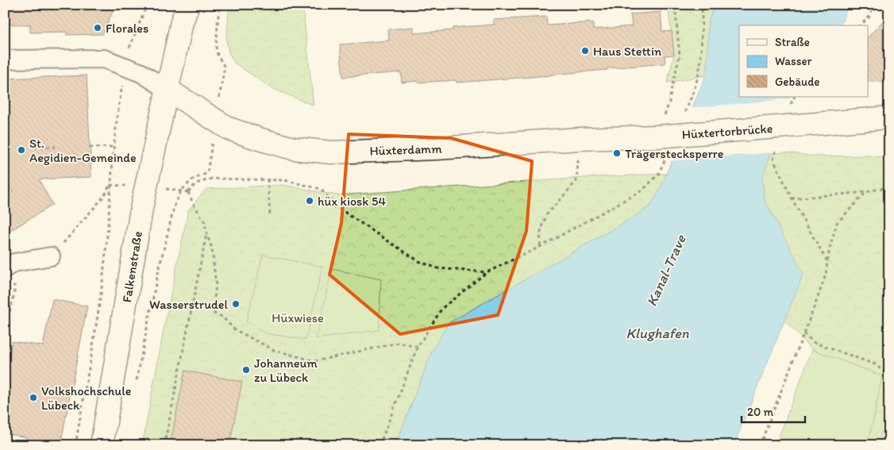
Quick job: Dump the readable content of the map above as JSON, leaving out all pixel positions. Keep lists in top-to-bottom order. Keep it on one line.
{"streets":{"main road":["Hüxtertorbrücke","Hüxterdamm","Falkenstraße"]},"crossings":[["Hüxtertorbrücke","Hüxterdamm"],["Hüxterdamm","Falkenstraße"]],"water":["Kanal-Trave","Klughafen"],"parks":["Hüxwiese"],"places":["Florales","Haus Stettin","St. Aegidien-Gemeinde","Trägerstecksperre","hüx kiosk 54","Wasserstrudel","Johanneum zu Lübeck","Volkshochschule Lübeck"],"legend":["Straße","Wasser","Gebäude"],"scale_bar":"20 m"}
